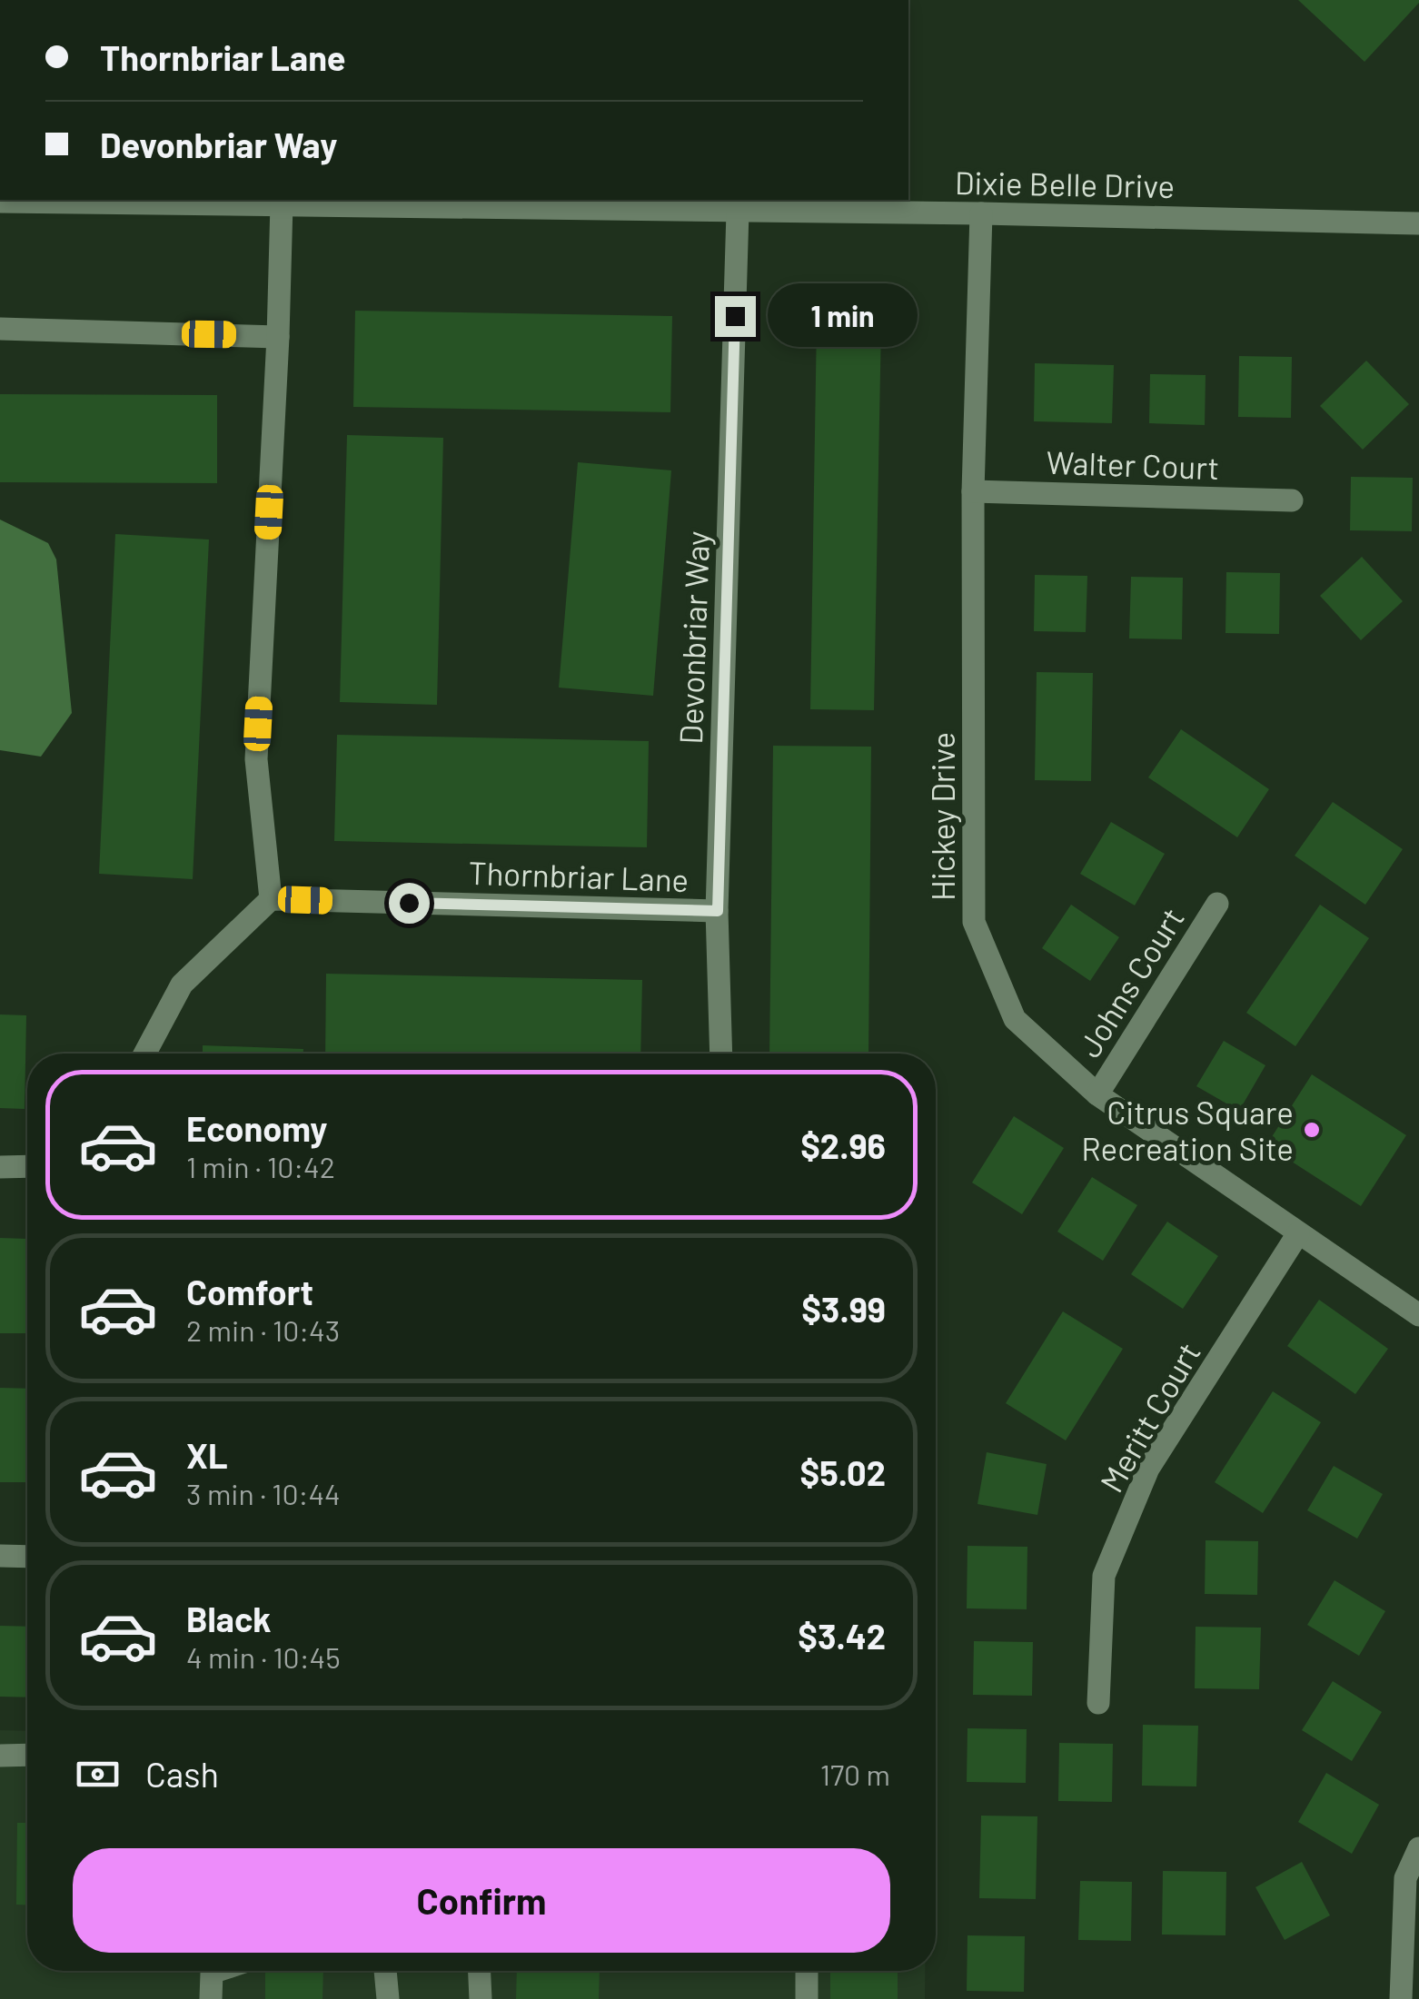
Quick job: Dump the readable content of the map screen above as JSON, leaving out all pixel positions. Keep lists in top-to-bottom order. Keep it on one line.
{"streets":{"street":["Dixie Belle Drive","Walter Court","Devonbriar Way","Hickey Drive","Thornbriar Lane","Johns Court","Meritt Court"]},"crossings":[["Dixie Belle Drive","Devonbriar Way"],["Dixie Belle Drive","Hickey Drive"],["Walter Court","Hickey Drive"],["Devonbriar Way","Thornbriar Lane"],["Hickey Drive","Johns Court"],["Hickey Drive","Meritt Court"]],"places":["Citrus Square Recreation Site"],"page":{"banner":["Thornbriar Lane","Devonbriar Way"],"bubble":"1 min","list":[{"name":"Economy","note":"1 min · 10:42","value":"$2.96"},{"name":"Comfort","note":"2 min · 10:43","value":"$3.99"},{"name":"XL","note":"3 min · 10:44","value":"$5.02"},{"name":"Black","note":"4 min · 10:45","value":"$3.42"}],"pay":["Cash","170 m"],"buttons":"Confirm"}}
